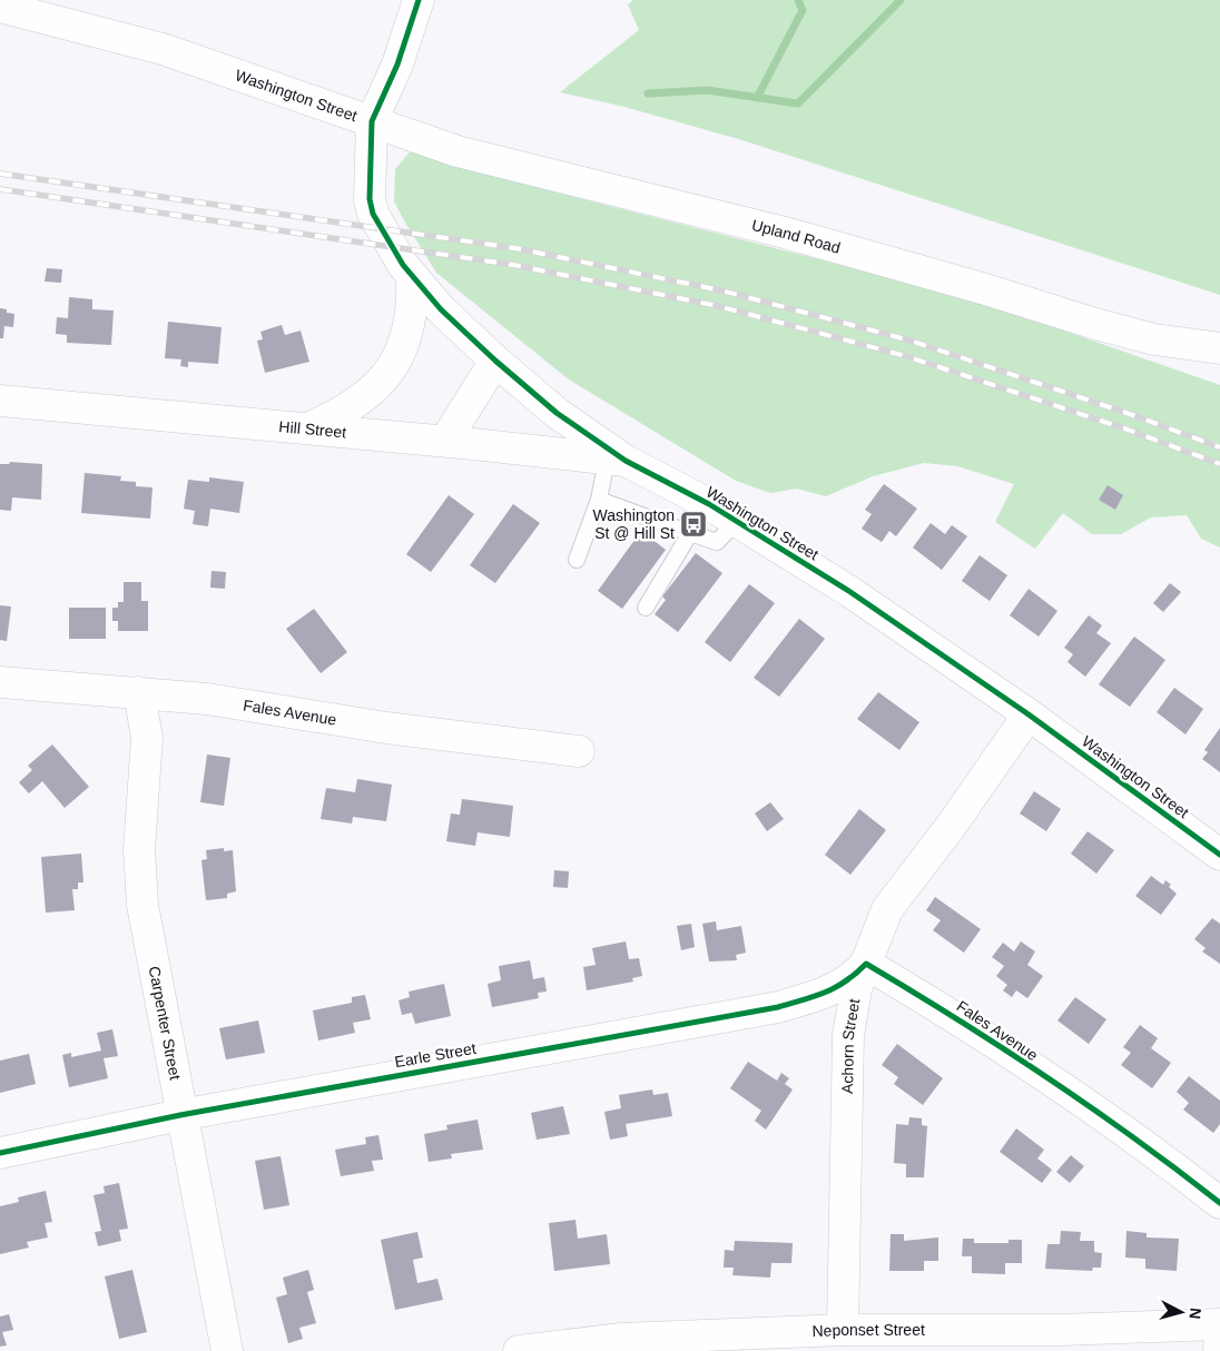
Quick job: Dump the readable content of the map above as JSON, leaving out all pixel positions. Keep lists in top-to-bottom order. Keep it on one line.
{"streets":{"street":["Washington Street","Upland Road","Hill Street","Fales Avenue","Carpenter Street","Achorn Street","Earle Street","Neponset Street"]},"crossings":[["Washington Street","Upland Road"],["Washington Street","Hill Street"],["Washington Street","Achorn Street"],["Fales Avenue","Carpenter Street"],["Fales Avenue","Achorn Street"],["Fales Avenue","Earle Street"],["Carpenter Street","Earle Street"],["Achorn Street","Earle Street"],["Achorn Street","Neponset Street"]],"places":{"bus stop":["Washington St @ Hill St"]},"north":"right"}
